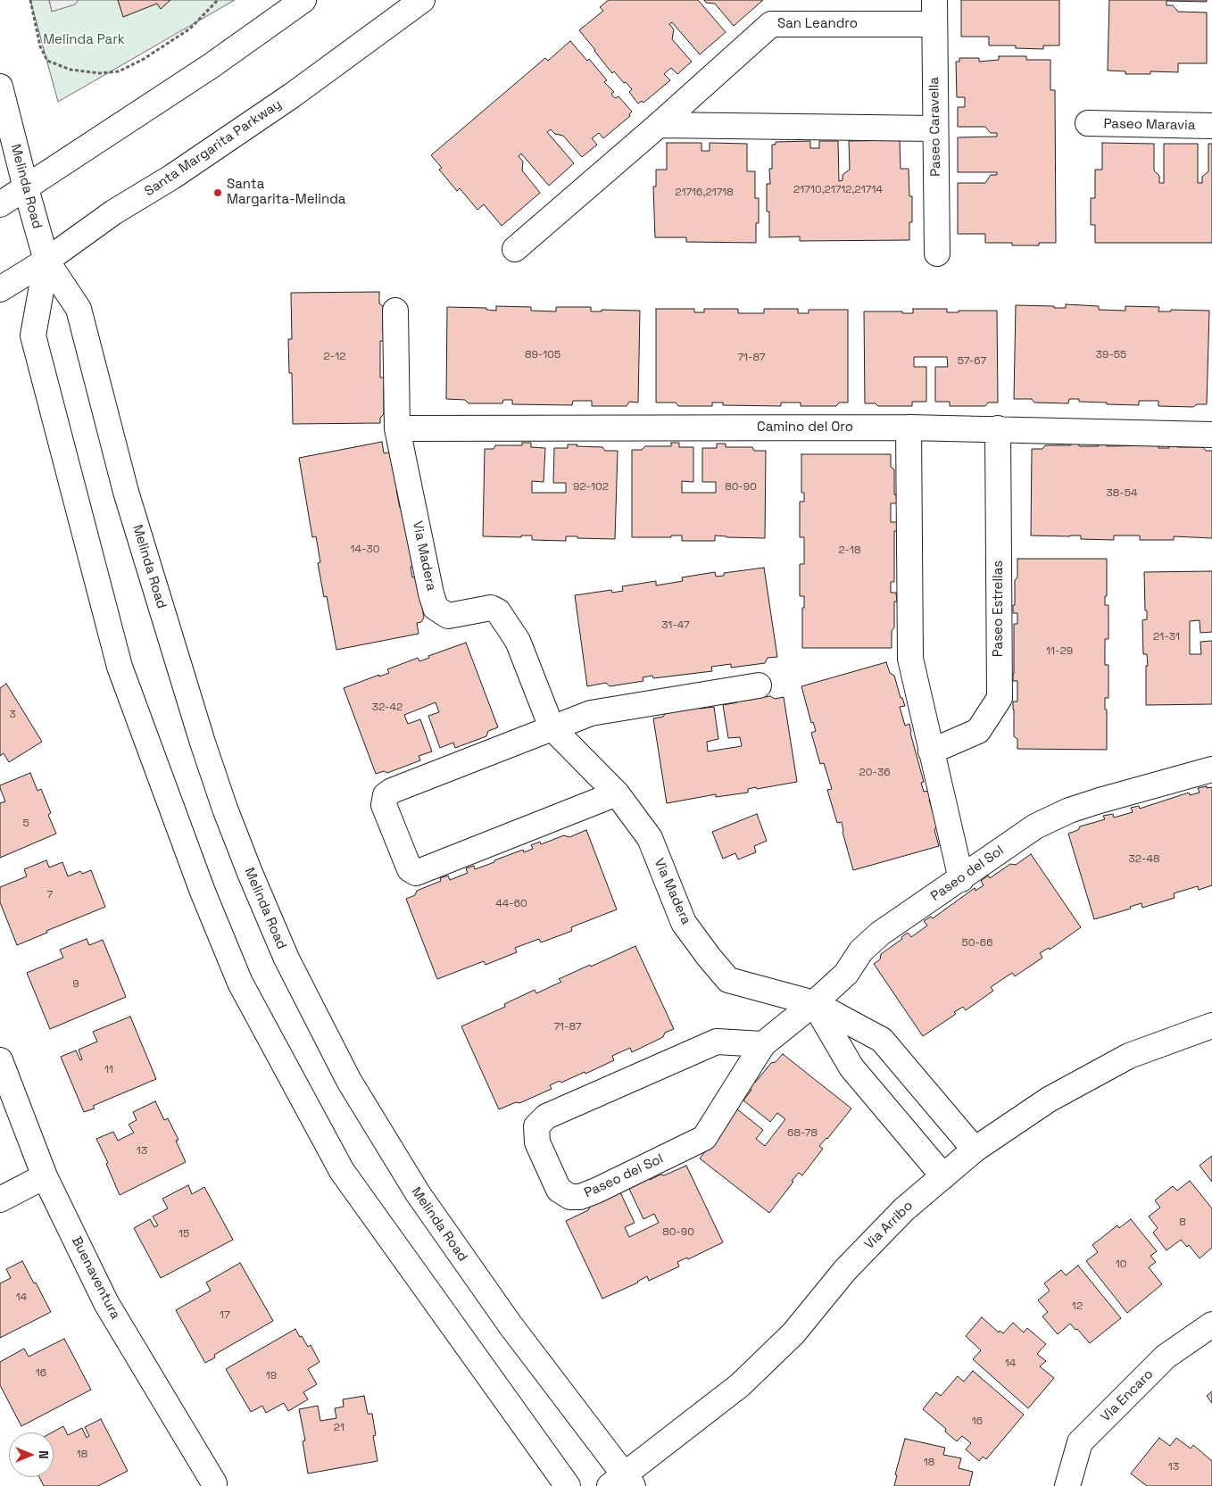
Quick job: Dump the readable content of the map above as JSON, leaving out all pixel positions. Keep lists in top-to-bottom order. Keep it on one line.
{"streets":{"street":["San Leandro","Paseo Maravia","Paseo Caravella","Santa Margarita Parkway","Melinda Road","Camino del Oro","Via Madera","Paseo Estrellas","Paseo del Sol","Via Arribo","Buenaventura","Via Encaro"]},"crossings":[["San Leandro","Paseo Caravella"],["Santa Margarita Parkway","Melinda Road"],["Melinda Road","Via Arribo"],["Camino del Oro","Via Madera"],["Camino del Oro","Paseo Estrellas"],["Via Madera","Paseo del Sol"],["Via Madera","Via Arribo"]],"parks":["Melinda Park"],"places":["Santa Margarita-Melinda"],"house_numbers":["21710,21712,21714","21716,21718","89-105","39-55","2-12","71-87","57-67","92-102","80-90","38-54","14-30","2-18","31-47","21-31","11-29","32-42","3","20-36","5","32-48","7","44-60","50-66","9","71-87","11","68-78","13","8","80-90","15","10","14","12","17","14","16","19","16","21","18","18","13"],"north":"right"}
